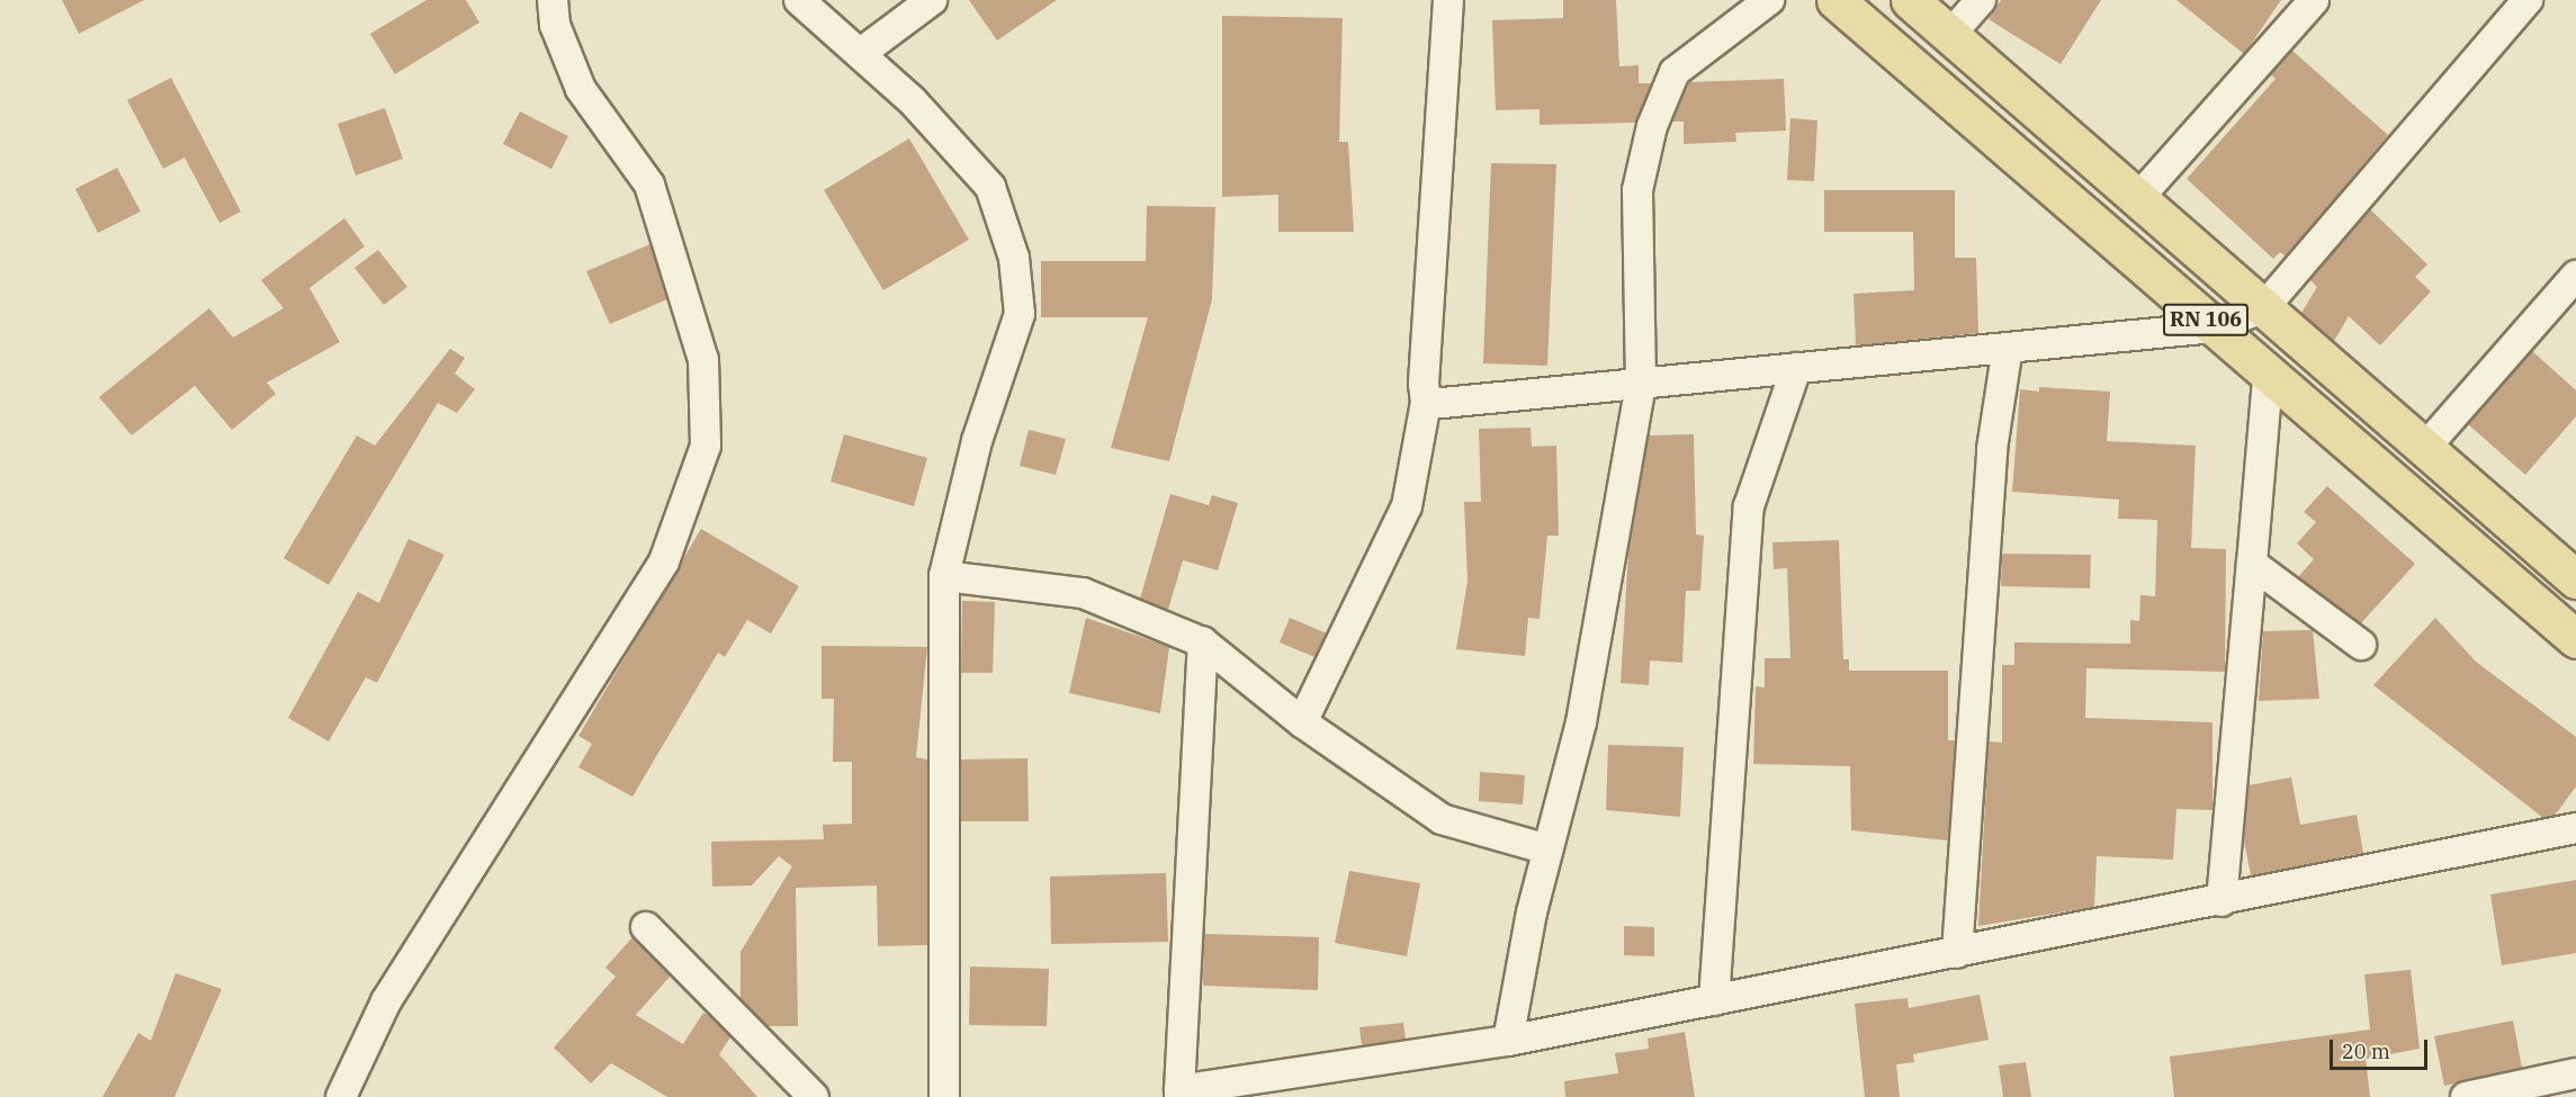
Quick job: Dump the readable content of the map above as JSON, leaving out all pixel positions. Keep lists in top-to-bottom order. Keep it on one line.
{"streets":{"main road":["RN 106"]},"scale_bar":"20 m"}
